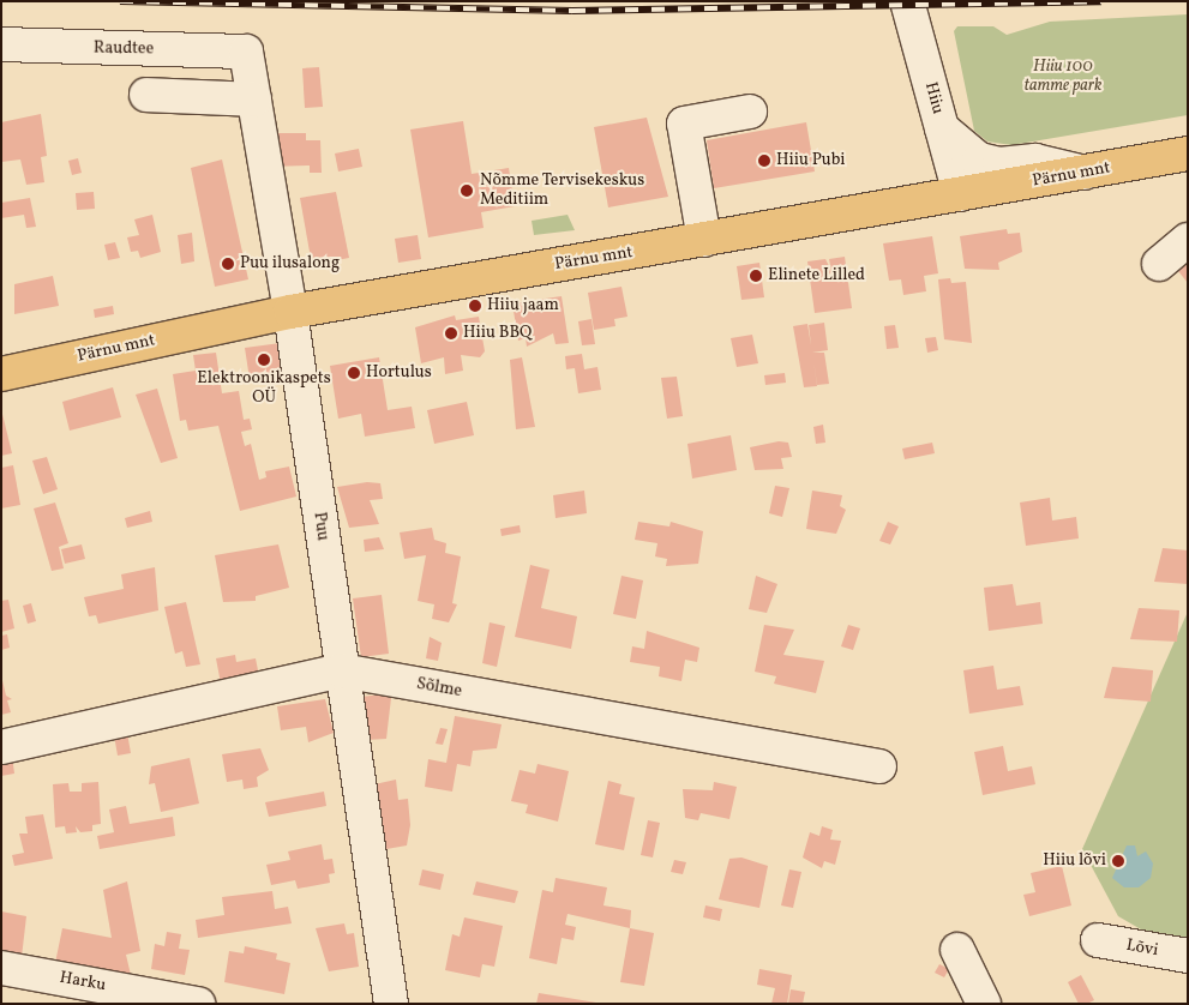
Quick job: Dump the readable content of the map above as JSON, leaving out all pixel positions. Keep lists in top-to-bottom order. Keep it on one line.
{"streets":{"main road":["Pärnu mnt"],"street":["Raudtee","Hiiu","Puu","Sõlme","Lõvi","Harku"]},"crossings":[["Raudtee","Puu"],["Hiiu","Pärnu mnt"],["Pärnu mnt","Puu"],["Puu","Sõlme"]],"parks":["Hiiu 100 tamme park"],"places":["Hiiu Pubi","Nõmme Tervisekeskus Meditiim","Puu ilusalong","Elinete Lilled","Hiiu jaam","Hiiu BBQ","Elektroonikaspets OÜ","Hortulus","Hiiu lõvi"]}
